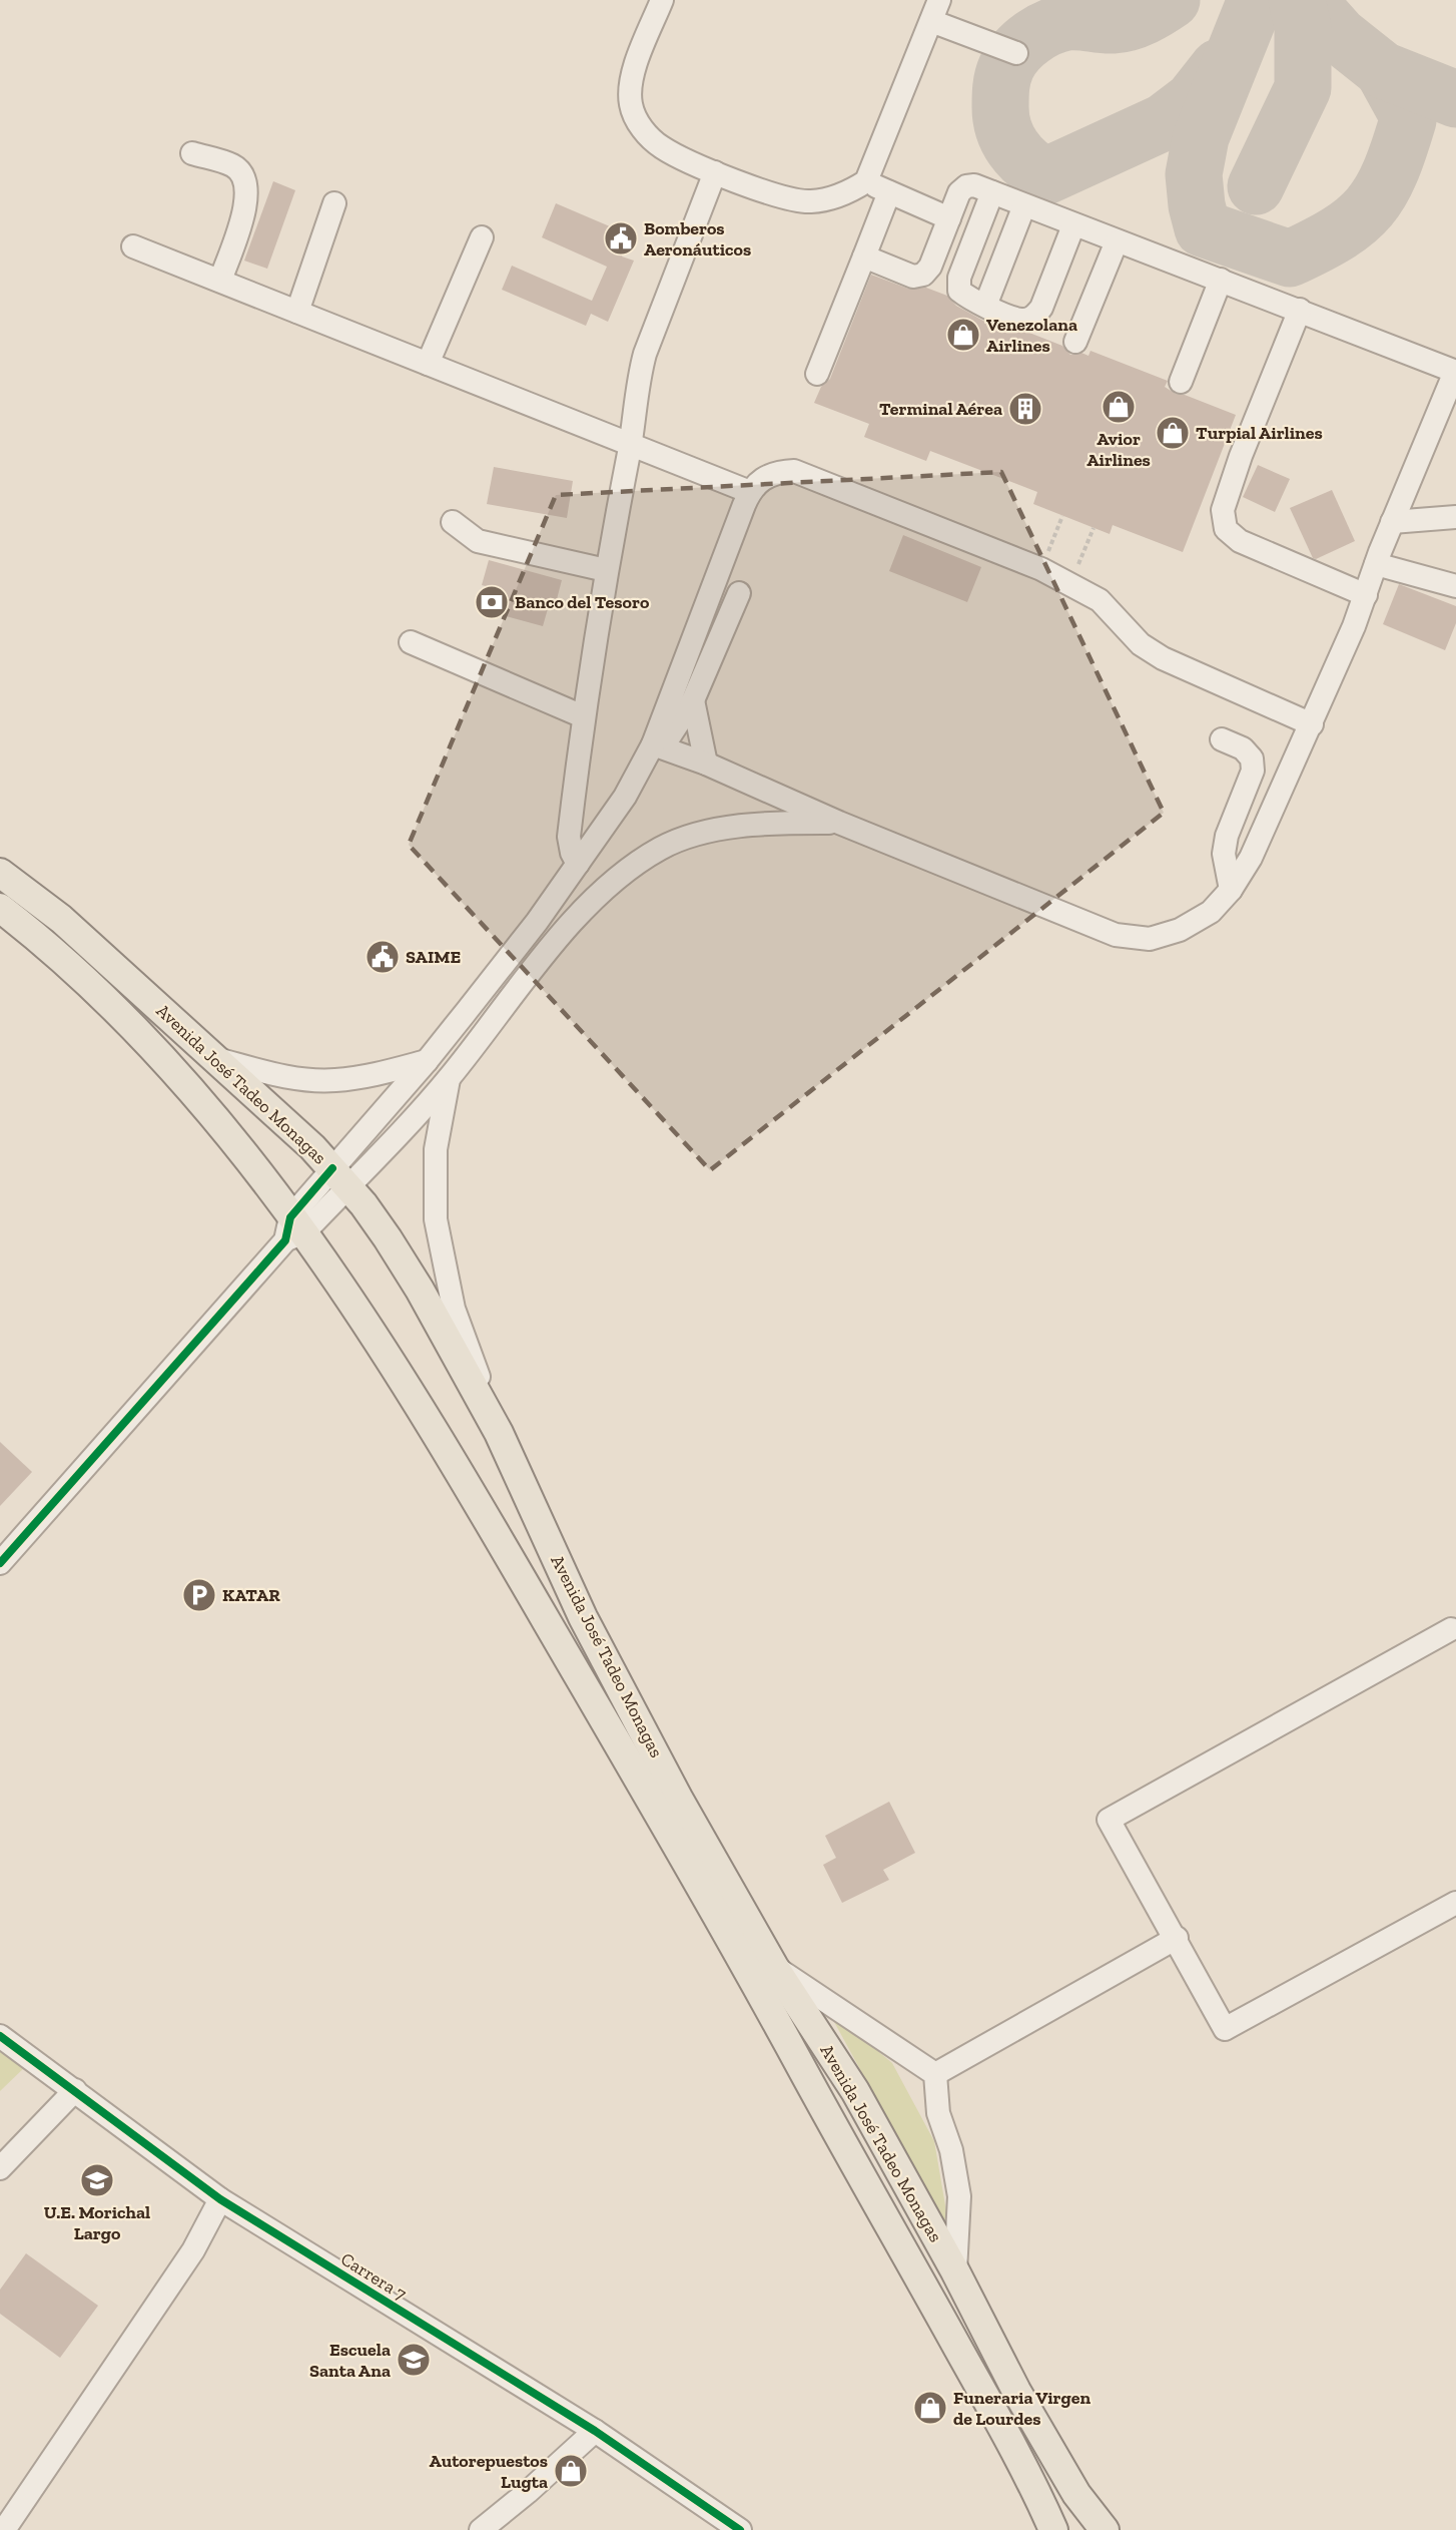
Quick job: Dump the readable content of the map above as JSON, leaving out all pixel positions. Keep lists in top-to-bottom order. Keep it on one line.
{"streets":{"main road":["Avenida José Tadeo Monagas"],"street":["Carrera 7"]},"places":{"public building":["Bomberos Aeronáuticos","SAIME"],"shop":["Venezolana Airlines","Avior Airlines","Turpial Airlines","Funeraria Virgen de Lourdes","Autorepuestos Lugta"],"building":["Terminal Aérea"],"bank":["Banco del Tesoro"],"parking":["KATAR"],"school or university":["U.E. Morichal Largo","Escuela Santa Ana"]}}
